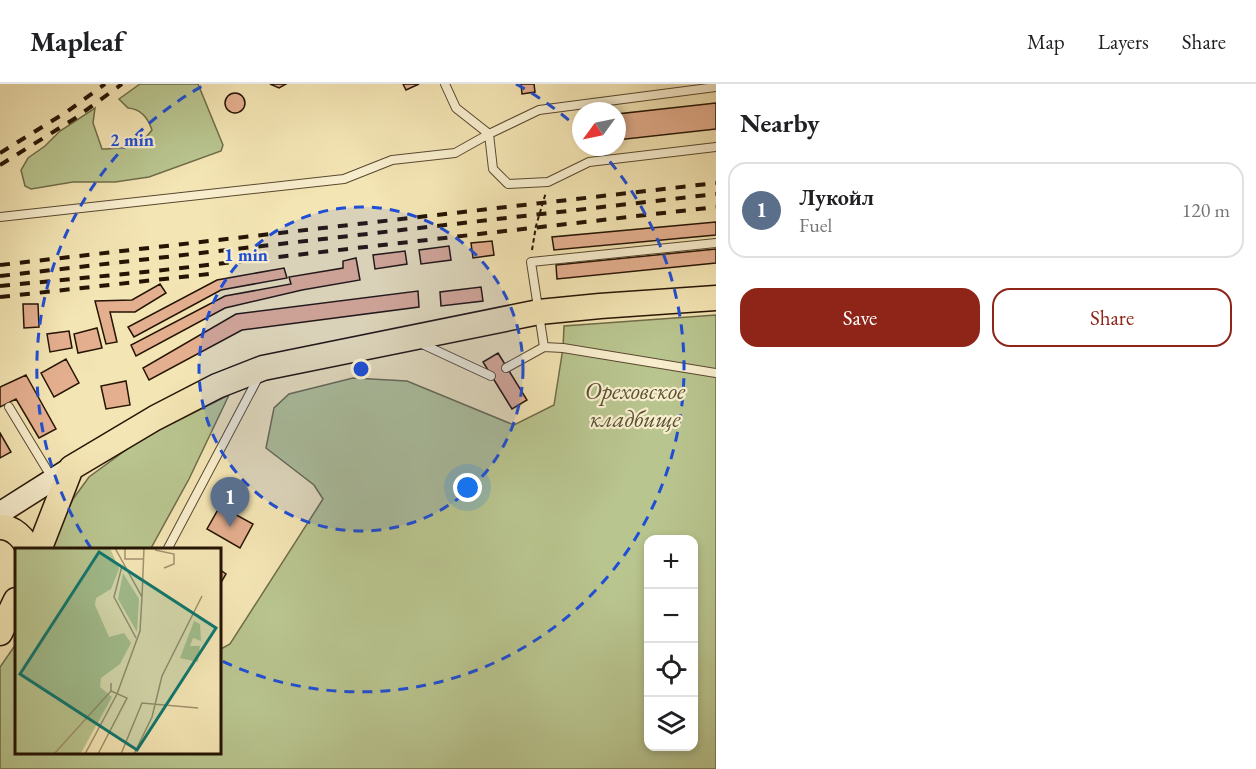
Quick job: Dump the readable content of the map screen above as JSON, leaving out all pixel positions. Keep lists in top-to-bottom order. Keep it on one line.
{"parks":["Ореховское кладбище"],"north":"bottom left","page":{"header":"Mapleaf","nav":["Map","Layers","Share"],"heading":"Nearby","list":[{"mark":"1","name":"Лукойл","note":"Fuel","value":"120 m"}],"buttons":["Save","Share"],"pins":"1","map_buttons":["+","−"]},"rings":["2 min","1 min"]}
